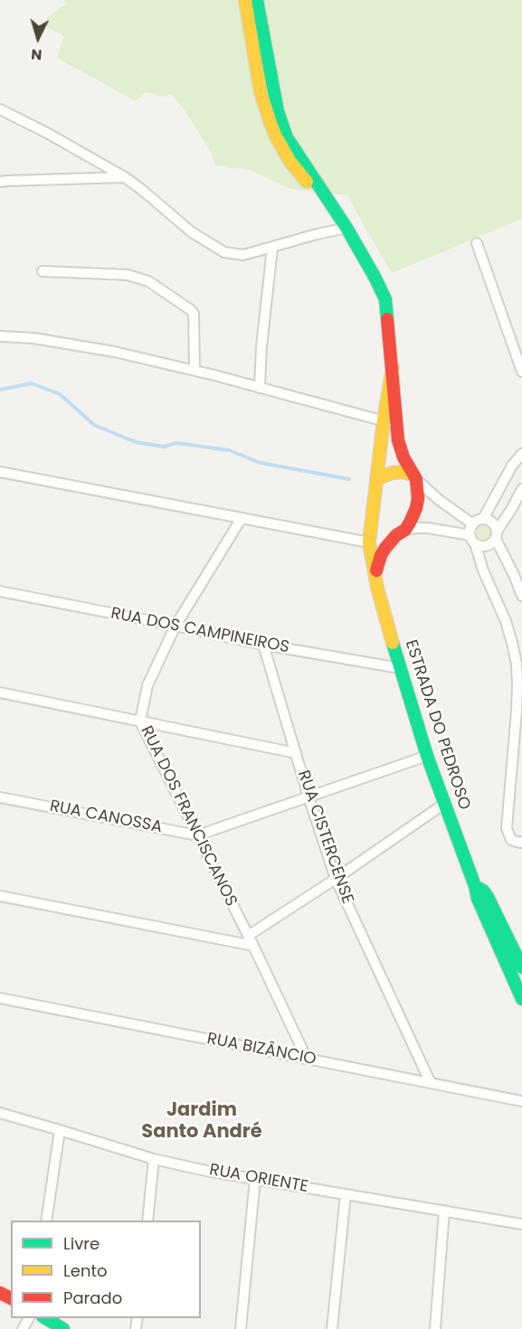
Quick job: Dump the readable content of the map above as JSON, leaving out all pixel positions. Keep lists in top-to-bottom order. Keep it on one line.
{"streets":{"main road":["ESTRADA DO PEDROSO"],"street":["RUA DOS CAMPINEIROS","RUA DOS FRANCISCANOS","RUA CANOSSA","RUA CISTERCENSE","RUA BIZÂNCIO","RUA ORIENTE"]},"crossings":[["RUA DOS CAMPINEIROS","ESTRADA DO PEDROSO"],["RUA DOS CAMPINEIROS","RUA DOS FRANCISCANOS"],["RUA DOS CAMPINEIROS","RUA CISTERCENSE"],["RUA DOS FRANCISCANOS","RUA CANOSSA"],["RUA DOS FRANCISCANOS","RUA BIZÂNCIO"],["RUA CISTERCENSE","RUA BIZÂNCIO"]],"districts":["Jardim Santo André"],"legend":["Livre","Lento","Parado"],"north":"bottom"}
